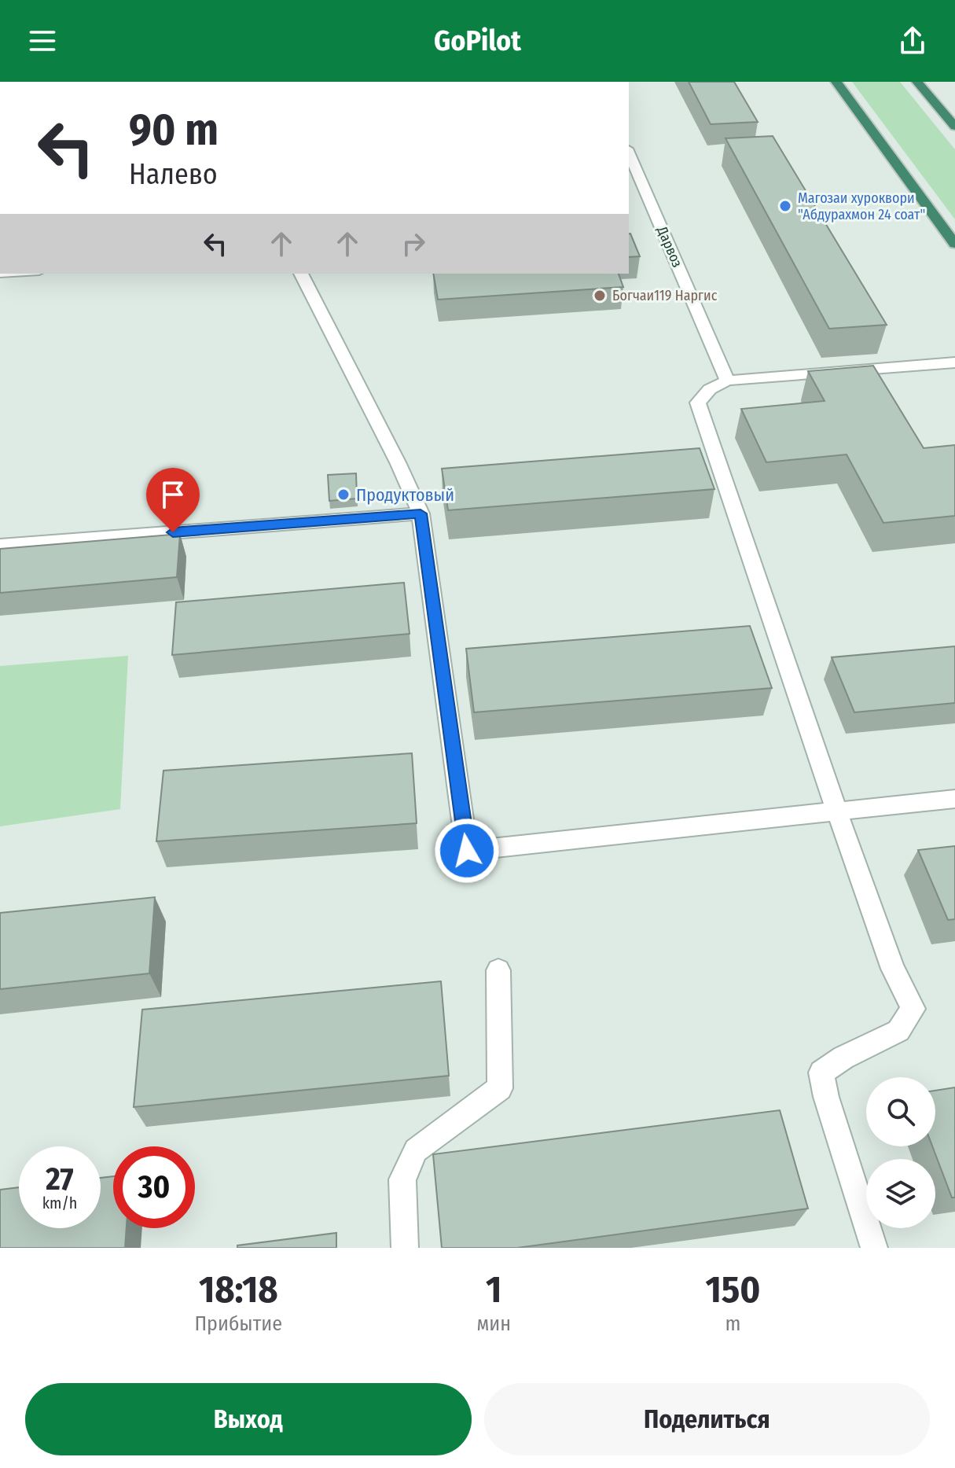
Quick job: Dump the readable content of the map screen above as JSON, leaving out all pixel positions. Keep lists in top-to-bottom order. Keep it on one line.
{"streets":{"street":["Дарвоз"]},"places":["Магозаи хуроквори \"Абдурахмон 24 соат\"","Богчаи119 Наргис","Продуктовый"],"page":{"header":"GoPilot","turn":["90 m","Налево"],"speed":"27 km/h","limit":"30","eta":["18:18","Прибытие","1","мин","150","m"],"buttons":["Выход","Поделиться"]}}
